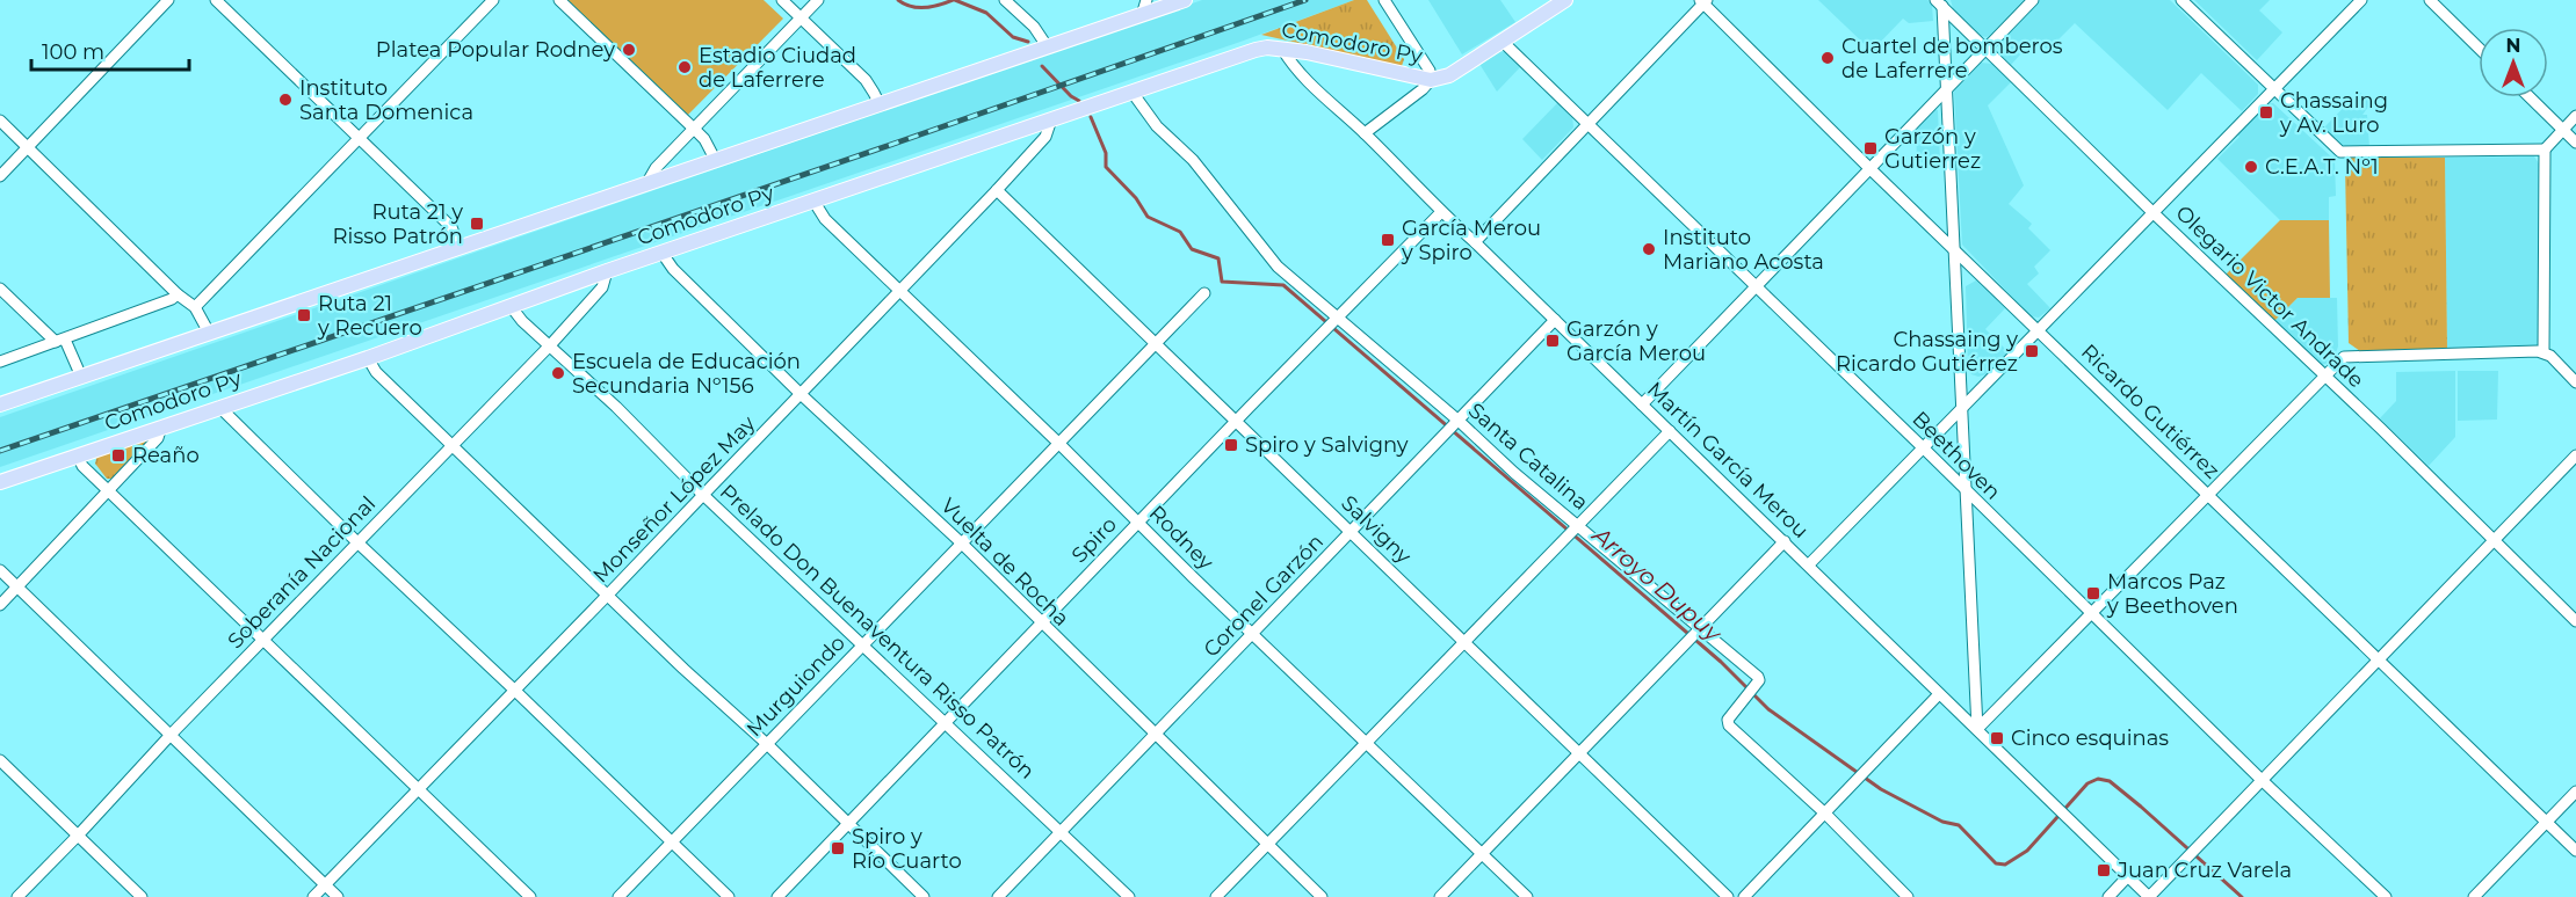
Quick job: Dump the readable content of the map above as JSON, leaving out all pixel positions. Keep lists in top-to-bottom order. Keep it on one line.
{"streets":{"main road":["Comodoro Py"],"street":["Olegario Victor Andrade","Ricardo Gutiérrez","Beethoven","Santa Catalina","Martín García Merou","Monseñor López May","Salvigny","Rodney","Spiro","Vuelta de Rocha","Soberanía Nacional","Coronel Garzón","Prelado Don Buenaventura Risso Patrón","Murguiondo"]},"crossings":[["Comodoro Py","Beethoven"],["Comodoro Py","Santa Catalina"],["Comodoro Py","Martín García Merou"],["Comodoro Py","Monseñor López May"],["Comodoro Py","Rodney"],["Comodoro Py","Vuelta de Rocha"],["Comodoro Py","Soberanía Nacional"],["Comodoro Py","Prelado Don Buenaventura Risso Patrón"],["Santa Catalina","Spiro"],["Santa Catalina","Coronel Garzón"],["Martín García Merou","Spiro"],["Martín García Merou","Coronel Garzón"],["Monseñor López May","Salvigny"],["Monseñor López May","Rodney"],["Monseñor López May","Vuelta de Rocha"],["Monseñor López May","Prelado Don Buenaventura Risso Patrón"],["Salvigny","Spiro"],["Salvigny","Coronel Garzón"],["Salvigny","Murguiondo"],["Rodney","Spiro"],["Rodney","Coronel Garzón"],["Rodney","Murguiondo"],["Spiro","Vuelta de Rocha"],["Spiro","Prelado Don Buenaventura Risso Patrón"],["Vuelta de Rocha","Coronel Garzón"],["Vuelta de Rocha","Murguiondo"],["Soberanía Nacional","Prelado Don Buenaventura Risso Patrón"],["Coronel Garzón","Prelado Don Buenaventura Risso Patrón"],["Prelado Don Buenaventura Risso Patrón","Murguiondo"]],"water":["Arroyo Dupuy"],"places":{"other":["Platea Popular Rodney","Cuartel de bomberos de Laferrere","Estadio Ciudad de Laferrere","Instituto Santa Domenica","C.E.A.T. Nº1","Instituto Mariano Acosta","Escuela de Educación Secundaria Nº156"],"transit":["Chassaing y Av. Luro","Garzón y Gutierrez","Ruta 21 y Risso Patrón","García Merou y Spiro","Ruta 21 y Recuero","Garzón y García Merou","Chassaing y Ricardo Gutiérrez","Spiro y Salvigny","Reaño","Marcos Paz y Beethoven","Cinco esquinas","Spiro y Río Cuarto","Juan Cruz Varela"]},"scale_bar":"100 m","north":"top"}
